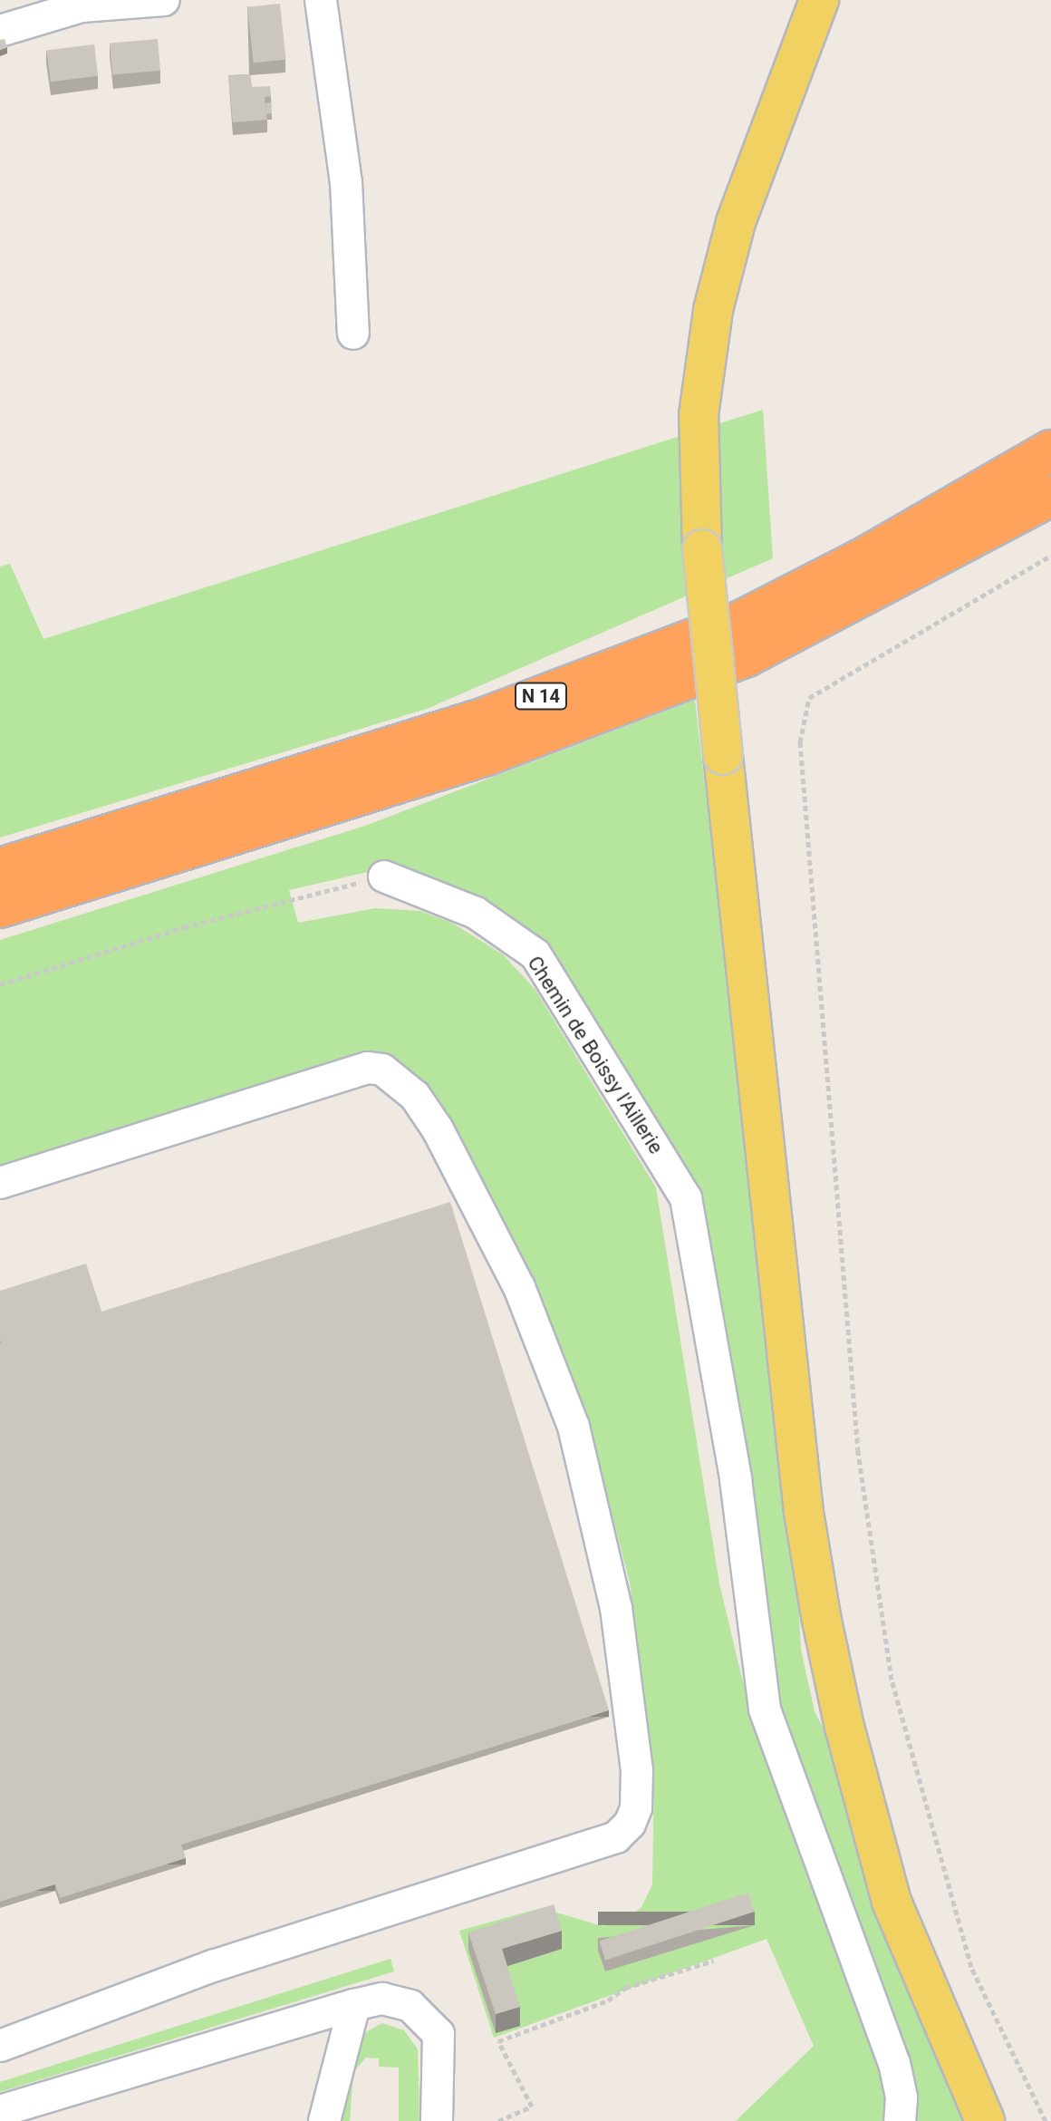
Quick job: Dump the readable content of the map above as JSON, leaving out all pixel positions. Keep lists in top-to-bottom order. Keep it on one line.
{"streets":{"highway":["N 14"],"street":["Chemin de Boissy l'Aillerie"]}}
